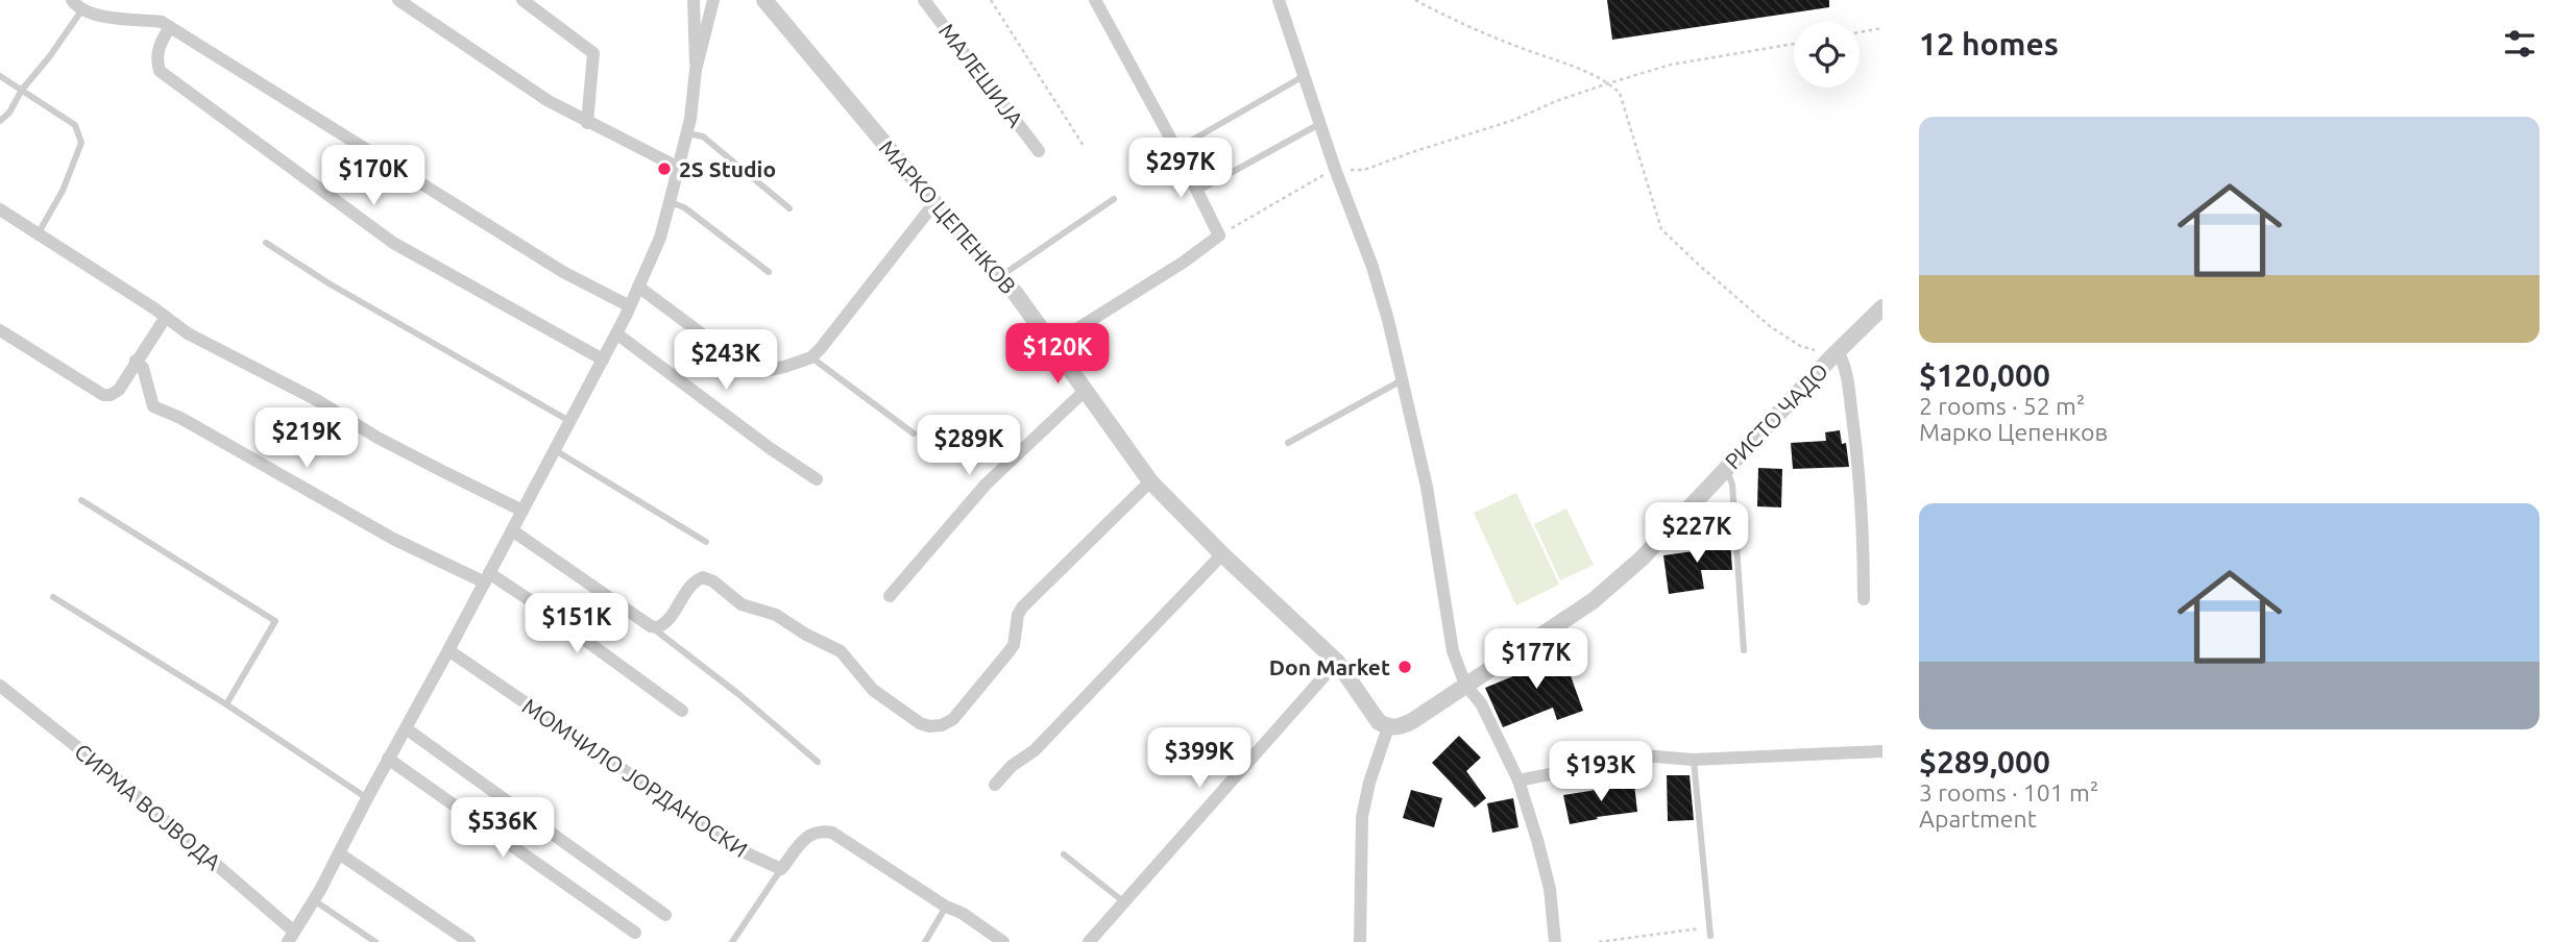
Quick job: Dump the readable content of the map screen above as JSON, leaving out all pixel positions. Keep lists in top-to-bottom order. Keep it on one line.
{"streets":{"street":["МАЛЕШИЈА","МАРКО ЦЕПЕНКОВ","РИСТО ЧАДО","МОМЧИЛО ЈОРДАНОСКИ","СИРМА ВОЈВОДА"]},"crossings":[["МАРКО ЦЕПЕНКОВ","РИСТО ЧАДО"]],"places":["2S Studio","Don Market"],"page":{"heading":"12 homes","list":[{"name":"$120,000","note":"2 rooms · 52 m² · Марко Цепенков"},{"name":"$289,000","note":"3 rooms · 101 m² · Apartment"}],"price":["$297K","$170K","$120K","$243K","$219K","$289K","$227K","$151K","$177K","$399K","$193K","$536K"]}}
